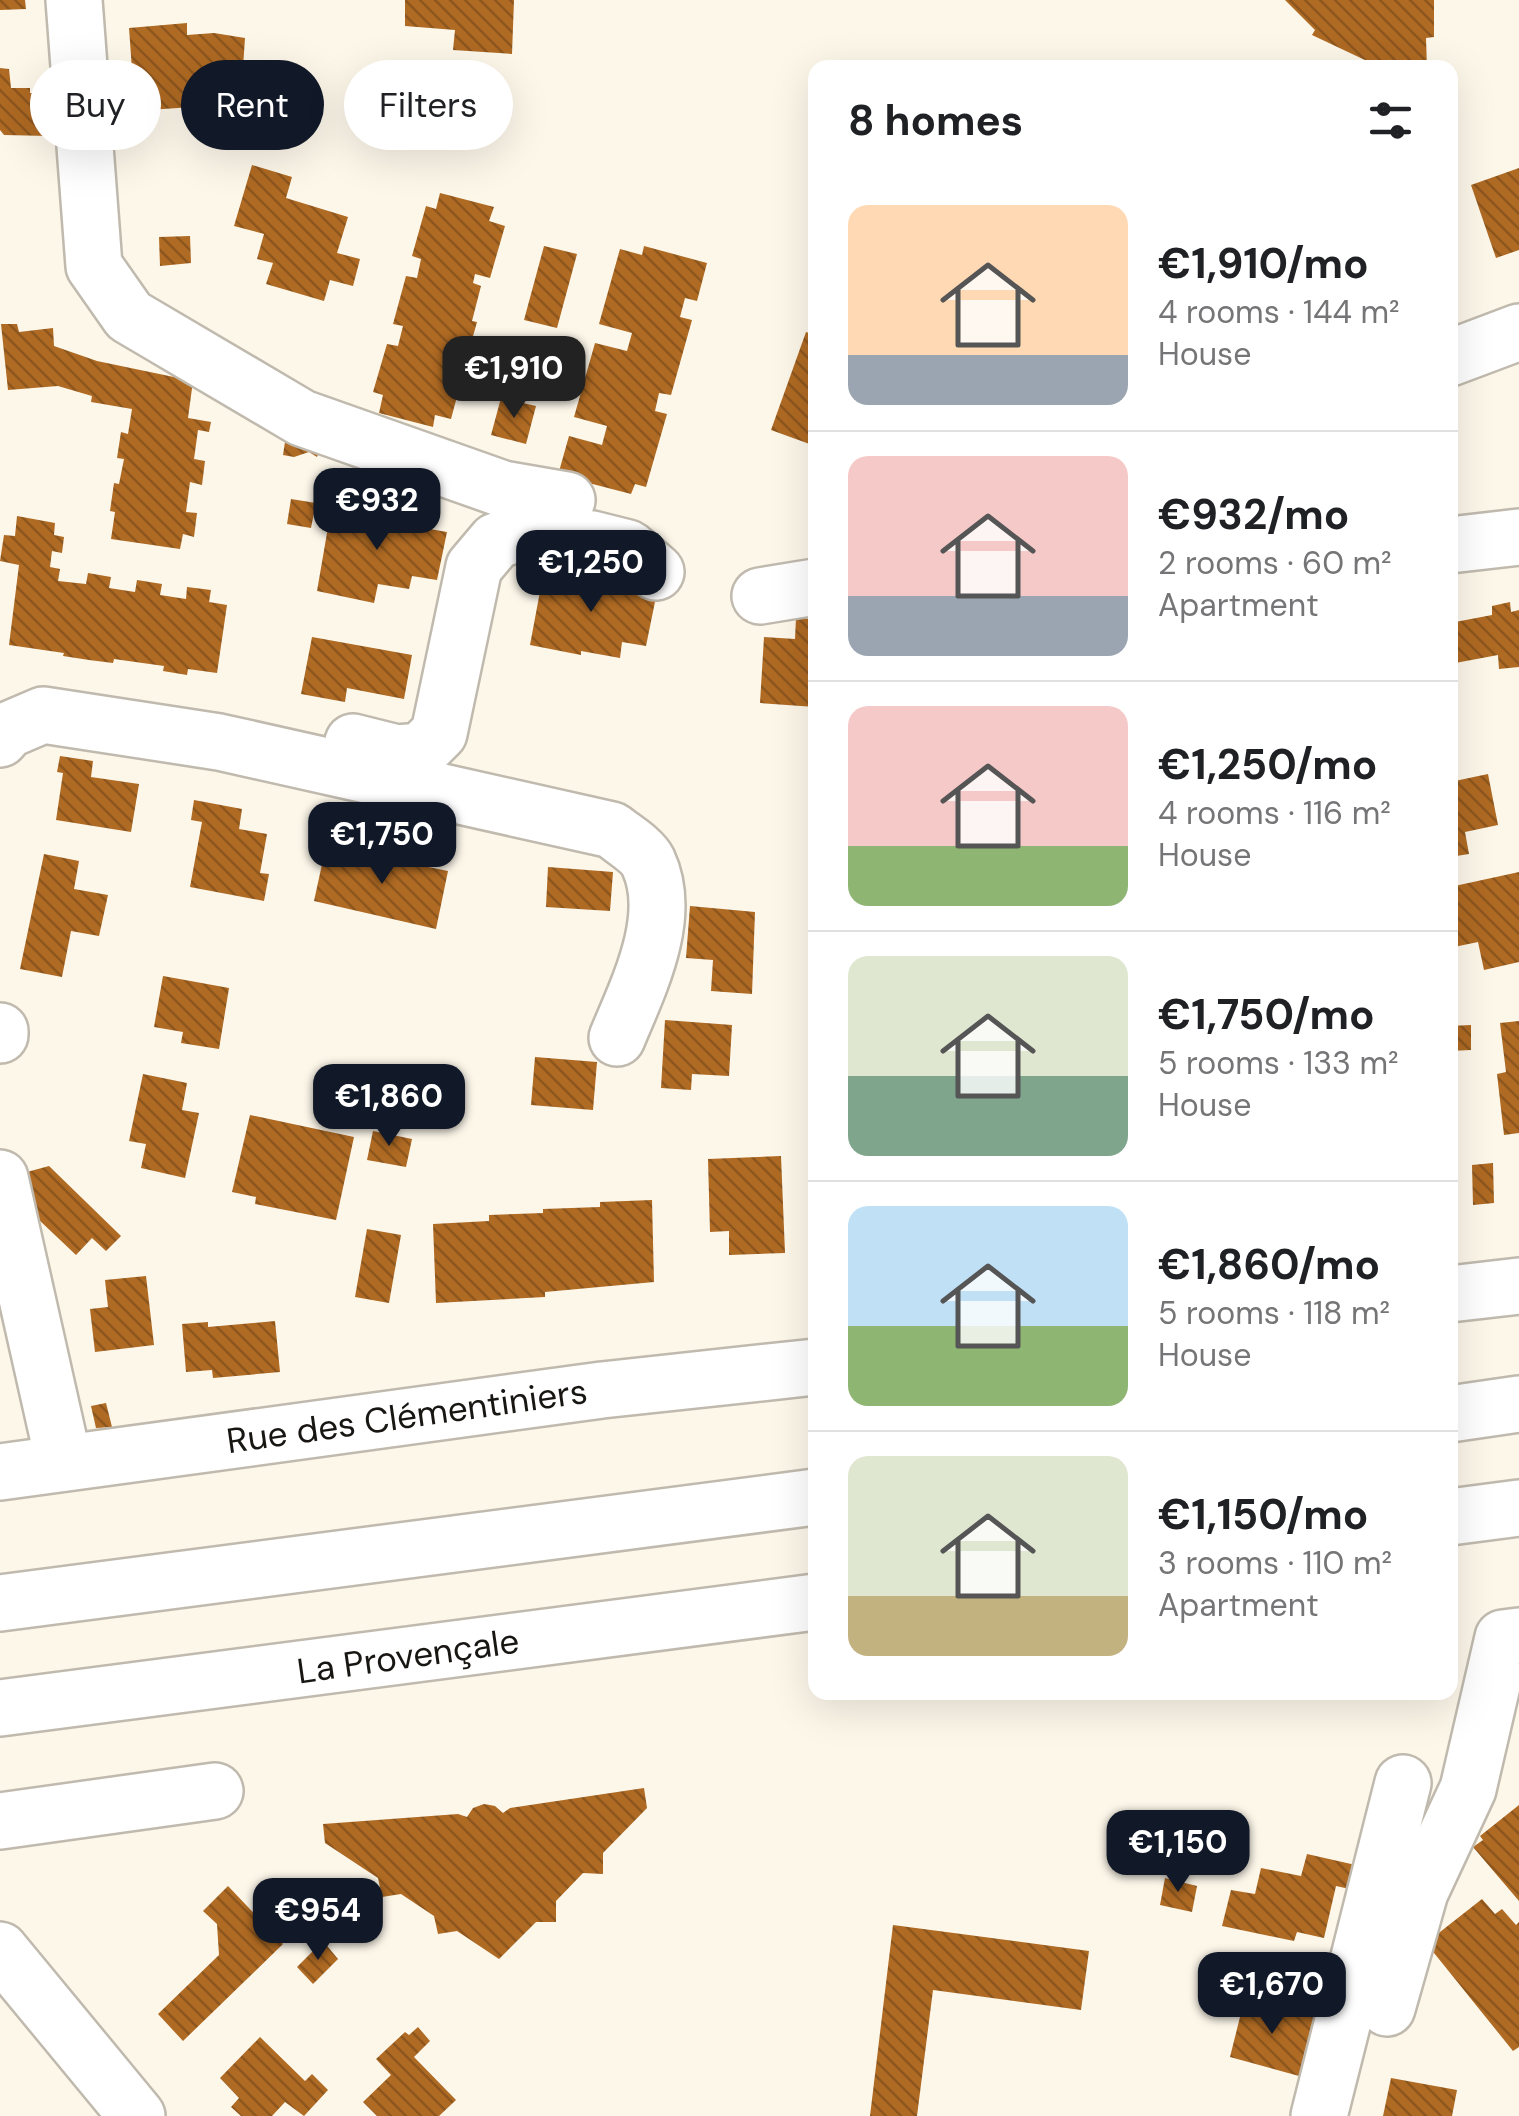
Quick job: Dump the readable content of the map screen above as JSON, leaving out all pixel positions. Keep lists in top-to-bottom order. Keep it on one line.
{"streets":{"main road":["Rue des Clémentiniers","La Provençale"]},"page":{"chip":["Buy","Rent","Filters"],"heading":"8 homes","list":[{"name":"€1,910/mo","note":"4 rooms · 144 m² · House"},{"name":"€932/mo","note":"2 rooms · 60 m² · Apartment"},{"name":"€1,250/mo","note":"4 rooms · 116 m² · House"},{"name":"€1,750/mo","note":"5 rooms · 133 m² · House"},{"name":"€1,860/mo","note":"5 rooms · 118 m² · House"},{"name":"€1,150/mo","note":"3 rooms · 110 m² · Apartment"}],"price":["€1,910","€932","€1,250","€1,750","€1,860","€1,150","€954","€1,670"]}}
